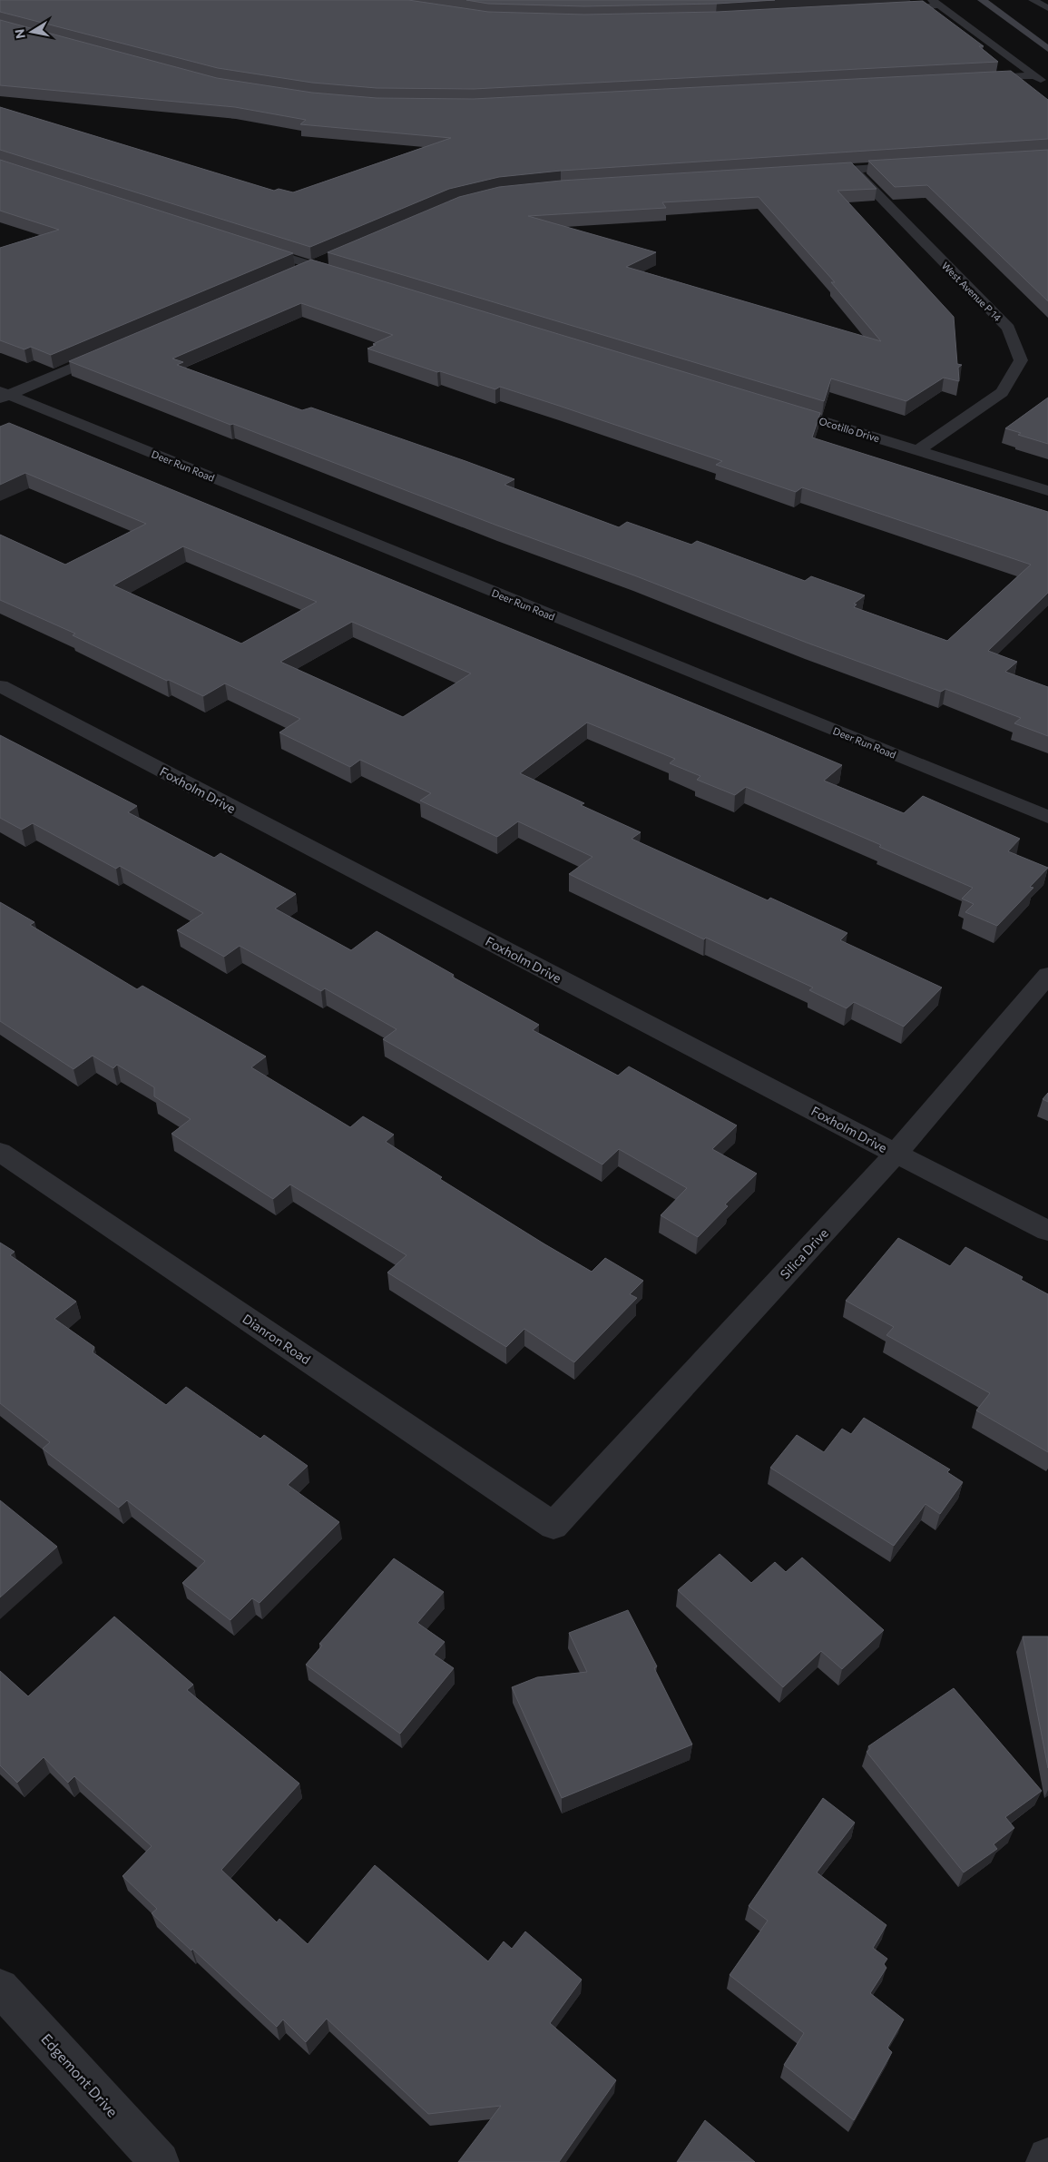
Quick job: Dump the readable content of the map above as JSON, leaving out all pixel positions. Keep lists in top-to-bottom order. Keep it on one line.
{"streets":{"street":["West Avenue P 14","Ocotillo Drive","Deer Run Road","Foxholm Drive","Silica Drive","Dianron Road","Edgemont Drive"]},"crossings":[["West Avenue P 14","Ocotillo Drive"],["Foxholm Drive","Silica Drive"],["Silica Drive","Dianron Road"]],"north":"left"}
